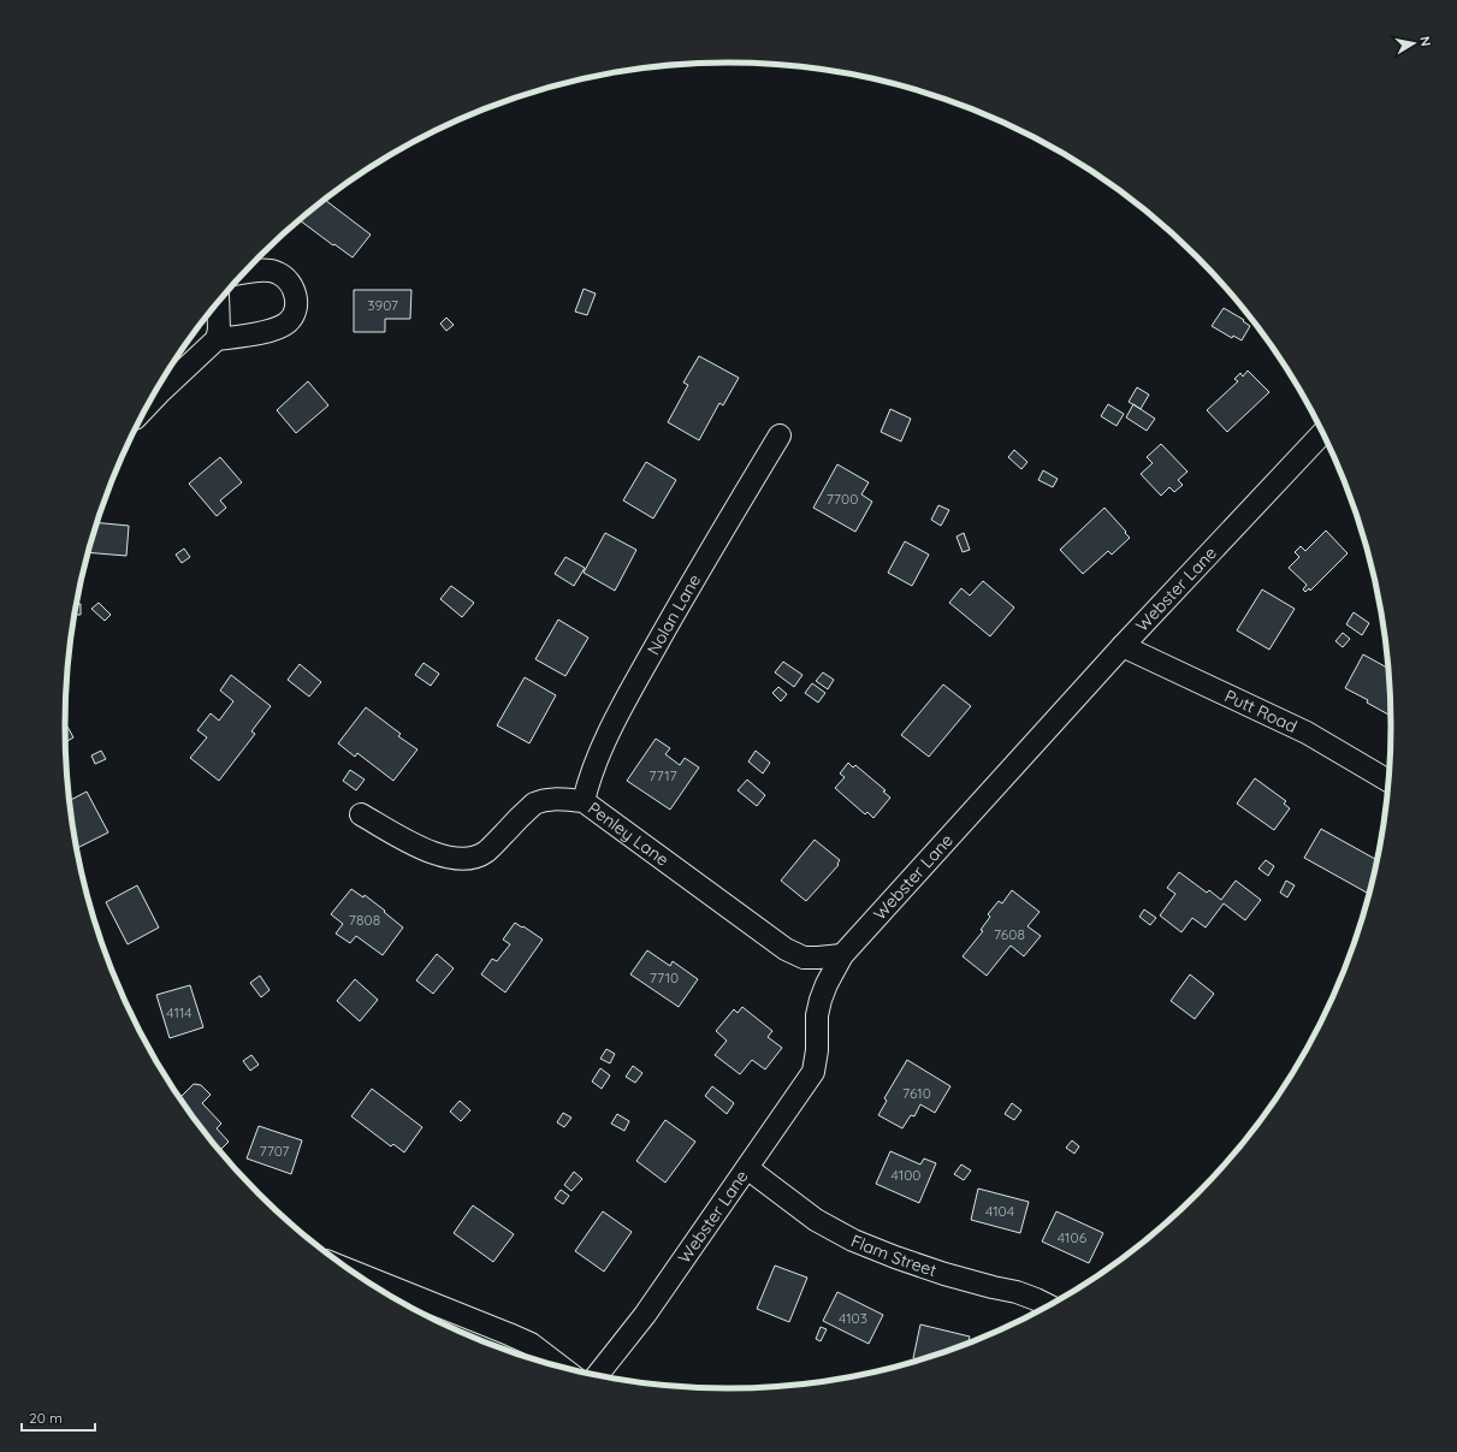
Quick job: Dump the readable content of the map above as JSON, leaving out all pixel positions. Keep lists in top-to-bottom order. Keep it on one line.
{"streets":{"street":["Webster Lane","Nolan Lane","Putt Road","Penley Lane","Flam Street"]},"crossings":[["Webster Lane","Putt Road"],["Webster Lane","Penley Lane"],["Webster Lane","Flam Street"],["Nolan Lane","Penley Lane"]],"house_numbers":["3907","7700","7717","7808","7608","7710","4114","7610","7707","4100","4104","4106","4103"],"scale_bar":"20 m","north":"right"}
